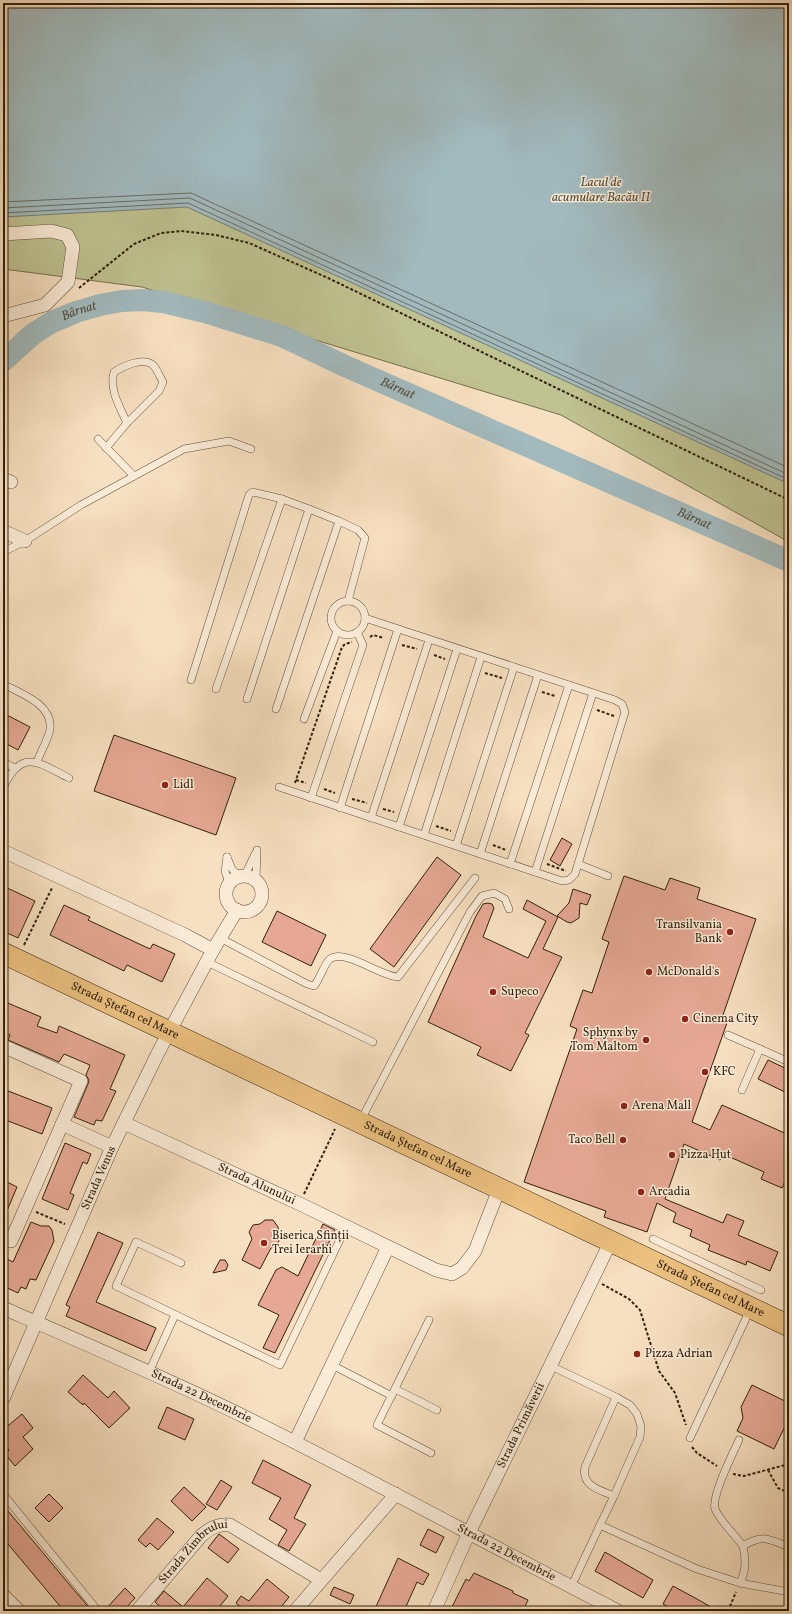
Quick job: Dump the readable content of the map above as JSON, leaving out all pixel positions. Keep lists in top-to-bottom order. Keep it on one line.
{"streets":{"main road":["Strada Ștefan cel Mare"],"street":["Strada Venus","Strada Alunului","Strada 22 Decembrie","Strada Primăverii","Strada Zimbrului"]},"crossings":[["Strada Ștefan cel Mare","Strada Venus"],["Strada Ștefan cel Mare","Strada Alunului"],["Strada Ștefan cel Mare","Strada Primăverii"],["Strada Venus","Strada Alunului"],["Strada Venus","Strada 22 Decembrie"],["Strada 22 Decembrie","Strada Primăverii"]],"water":["Lacul de acumulare Bacău II","Bârnat"],"places":["Lidl","Transilvania Bank","McDonald's","Supeco","Cinema City","Sphynx by Tom Maltom","KFC","Arena Mall","Taco Bell","Pizza Hut","Arcadia","Biserica Sfinții Trei Ierarhi","Pizza Adrian"]}
